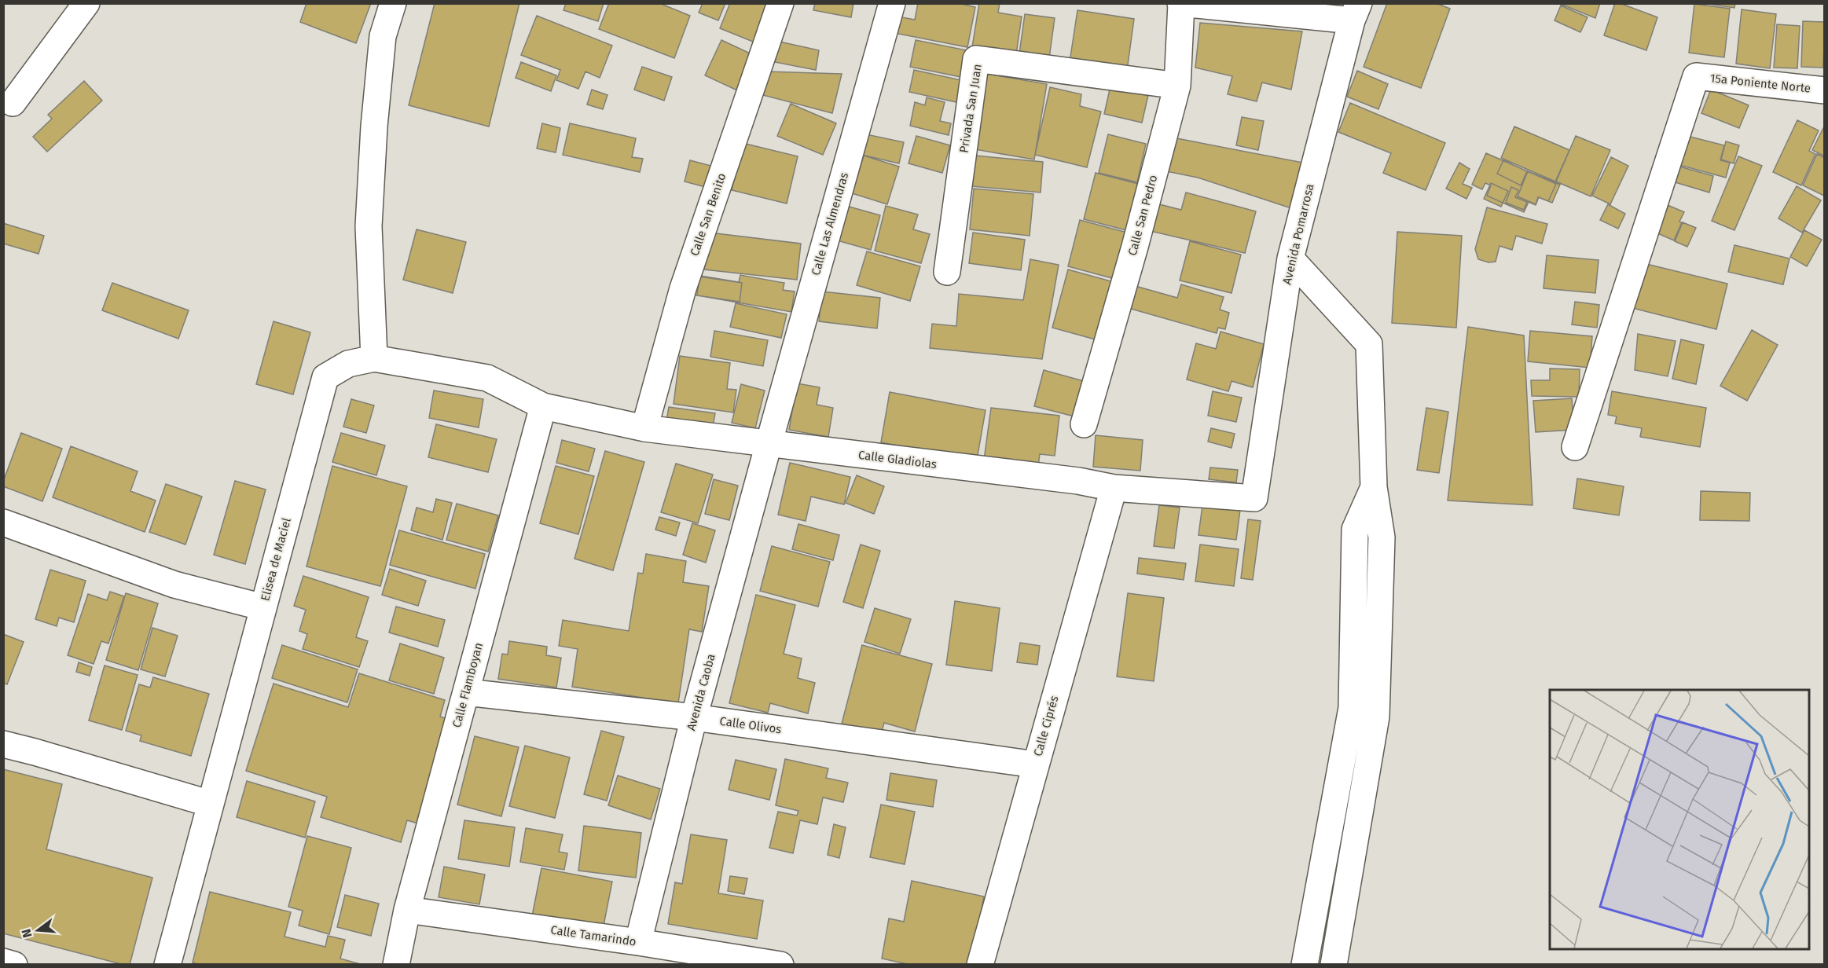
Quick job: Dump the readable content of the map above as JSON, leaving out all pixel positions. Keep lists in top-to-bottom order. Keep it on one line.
{"streets":{"street":["15a Poniente Norte","Privada San Juan","Calle San Benito","Calle San Pedro","Calle Las Almendras","Avenida Pomarrosa","Calle Gladiolas","Elisea de Maciel","Calle Flamboyan","Avenida Caoba","Calle Olivos","Calle Ciprés","Calle Tamarindo"]},"crossings":[["Privada San Juan","Calle San Pedro"],["Calle San Benito","Calle Gladiolas"],["Calle Las Almendras","Calle Gladiolas"],["Calle Las Almendras","Avenida Caoba"],["Avenida Pomarrosa","Calle Gladiolas"],["Calle Gladiolas","Elisea de Maciel"],["Calle Gladiolas","Calle Flamboyan"],["Calle Gladiolas","Avenida Caoba"],["Calle Gladiolas","Calle Ciprés"],["Elisea de Maciel","Calle Flamboyan"],["Calle Flamboyan","Calle Olivos"],["Calle Flamboyan","Calle Tamarindo"],["Avenida Caoba","Calle Olivos"],["Avenida Caoba","Calle Tamarindo"],["Calle Olivos","Calle Ciprés"]],"north":"left"}
